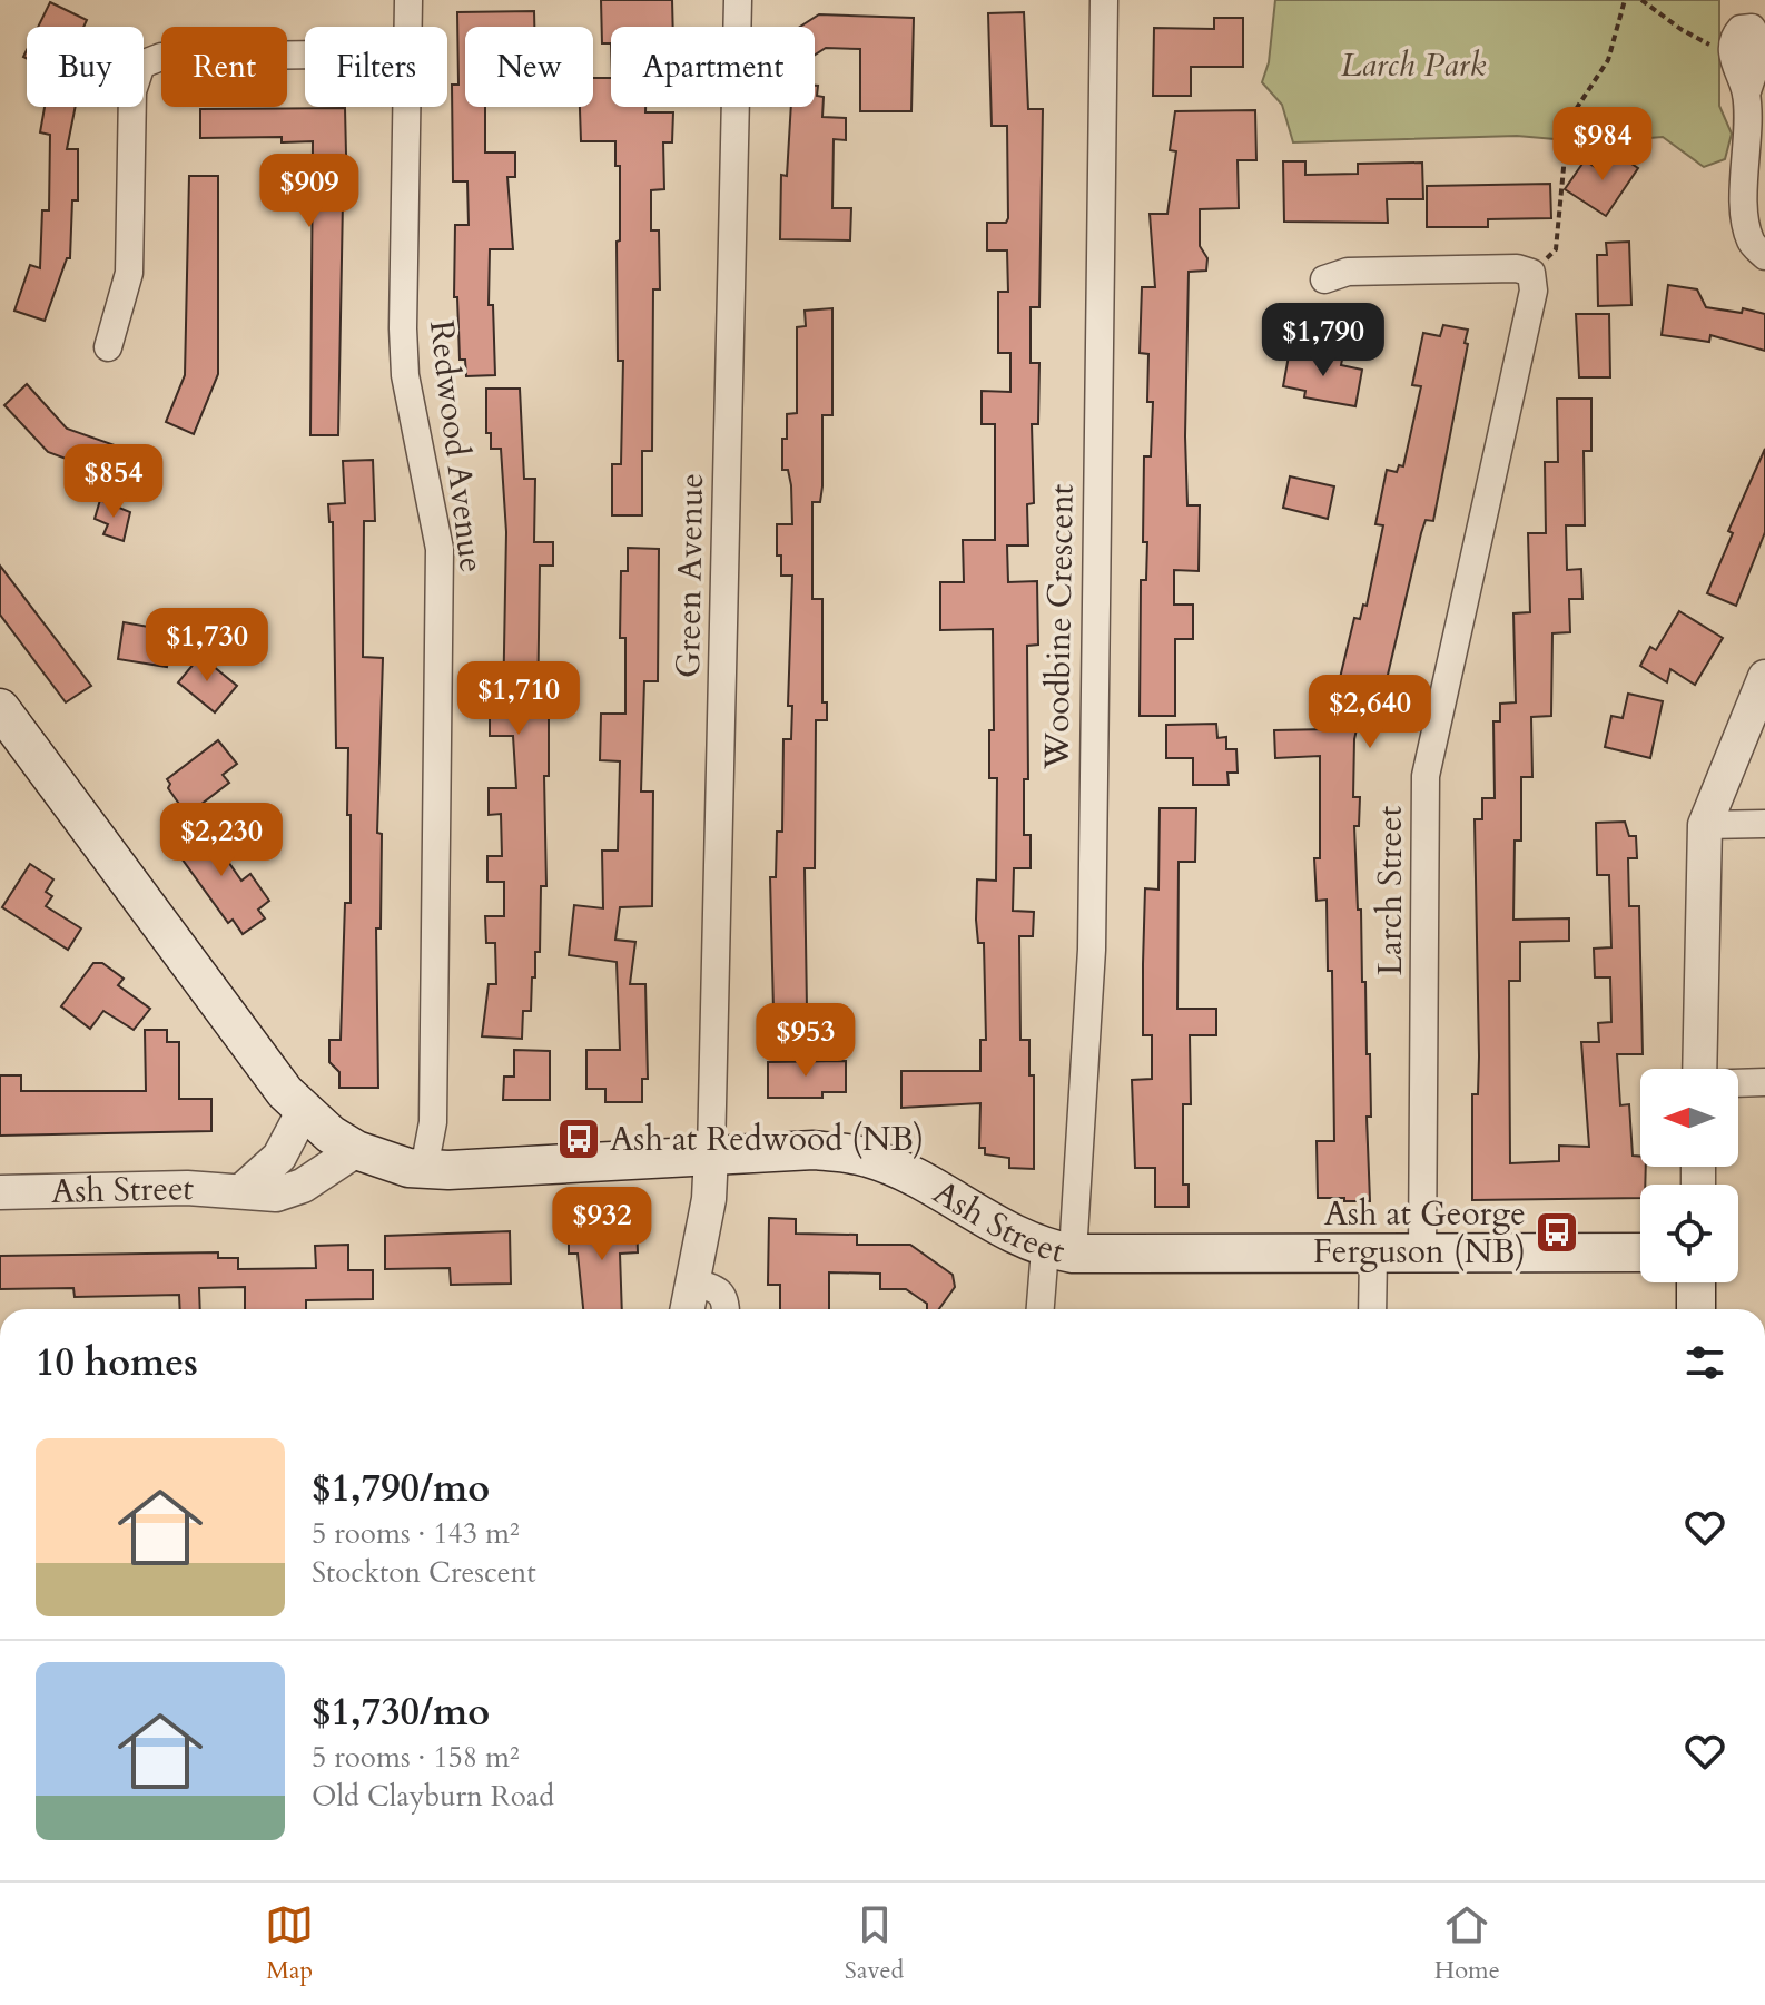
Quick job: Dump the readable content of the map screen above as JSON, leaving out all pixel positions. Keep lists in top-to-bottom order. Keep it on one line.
{"streets":{"main road":["Ash Street"],"street":["Redwood Avenue","Green Avenue","Woodbine Crescent","Larch Street"]},"crossings":[["Redwood Avenue","Ash Street"],["Green Avenue","Ash Street"],["Woodbine Crescent","Ash Street"],["Larch Street","Ash Street"]],"parks":["Larch Park"],"places":{"bus stop":["Ash at Redwood (NB)","Ash at George Ferguson (NB)"]},"north":"left","page":{"chip":["Buy","Rent","Filters","New","Apartment"],"price":["$984","$909","$1,790","$854","$1,730","$1,710","$2,640","$2,230","$953","$932"],"heading":"10 homes","list":[{"name":"$1,790/mo","note":"5 rooms · 143 m² · Stockton Crescent"},{"name":"$1,730/mo","note":"5 rooms · 158 m² · Old Clayburn Road"}],"tabs":["Map","Saved","Home"]}}
